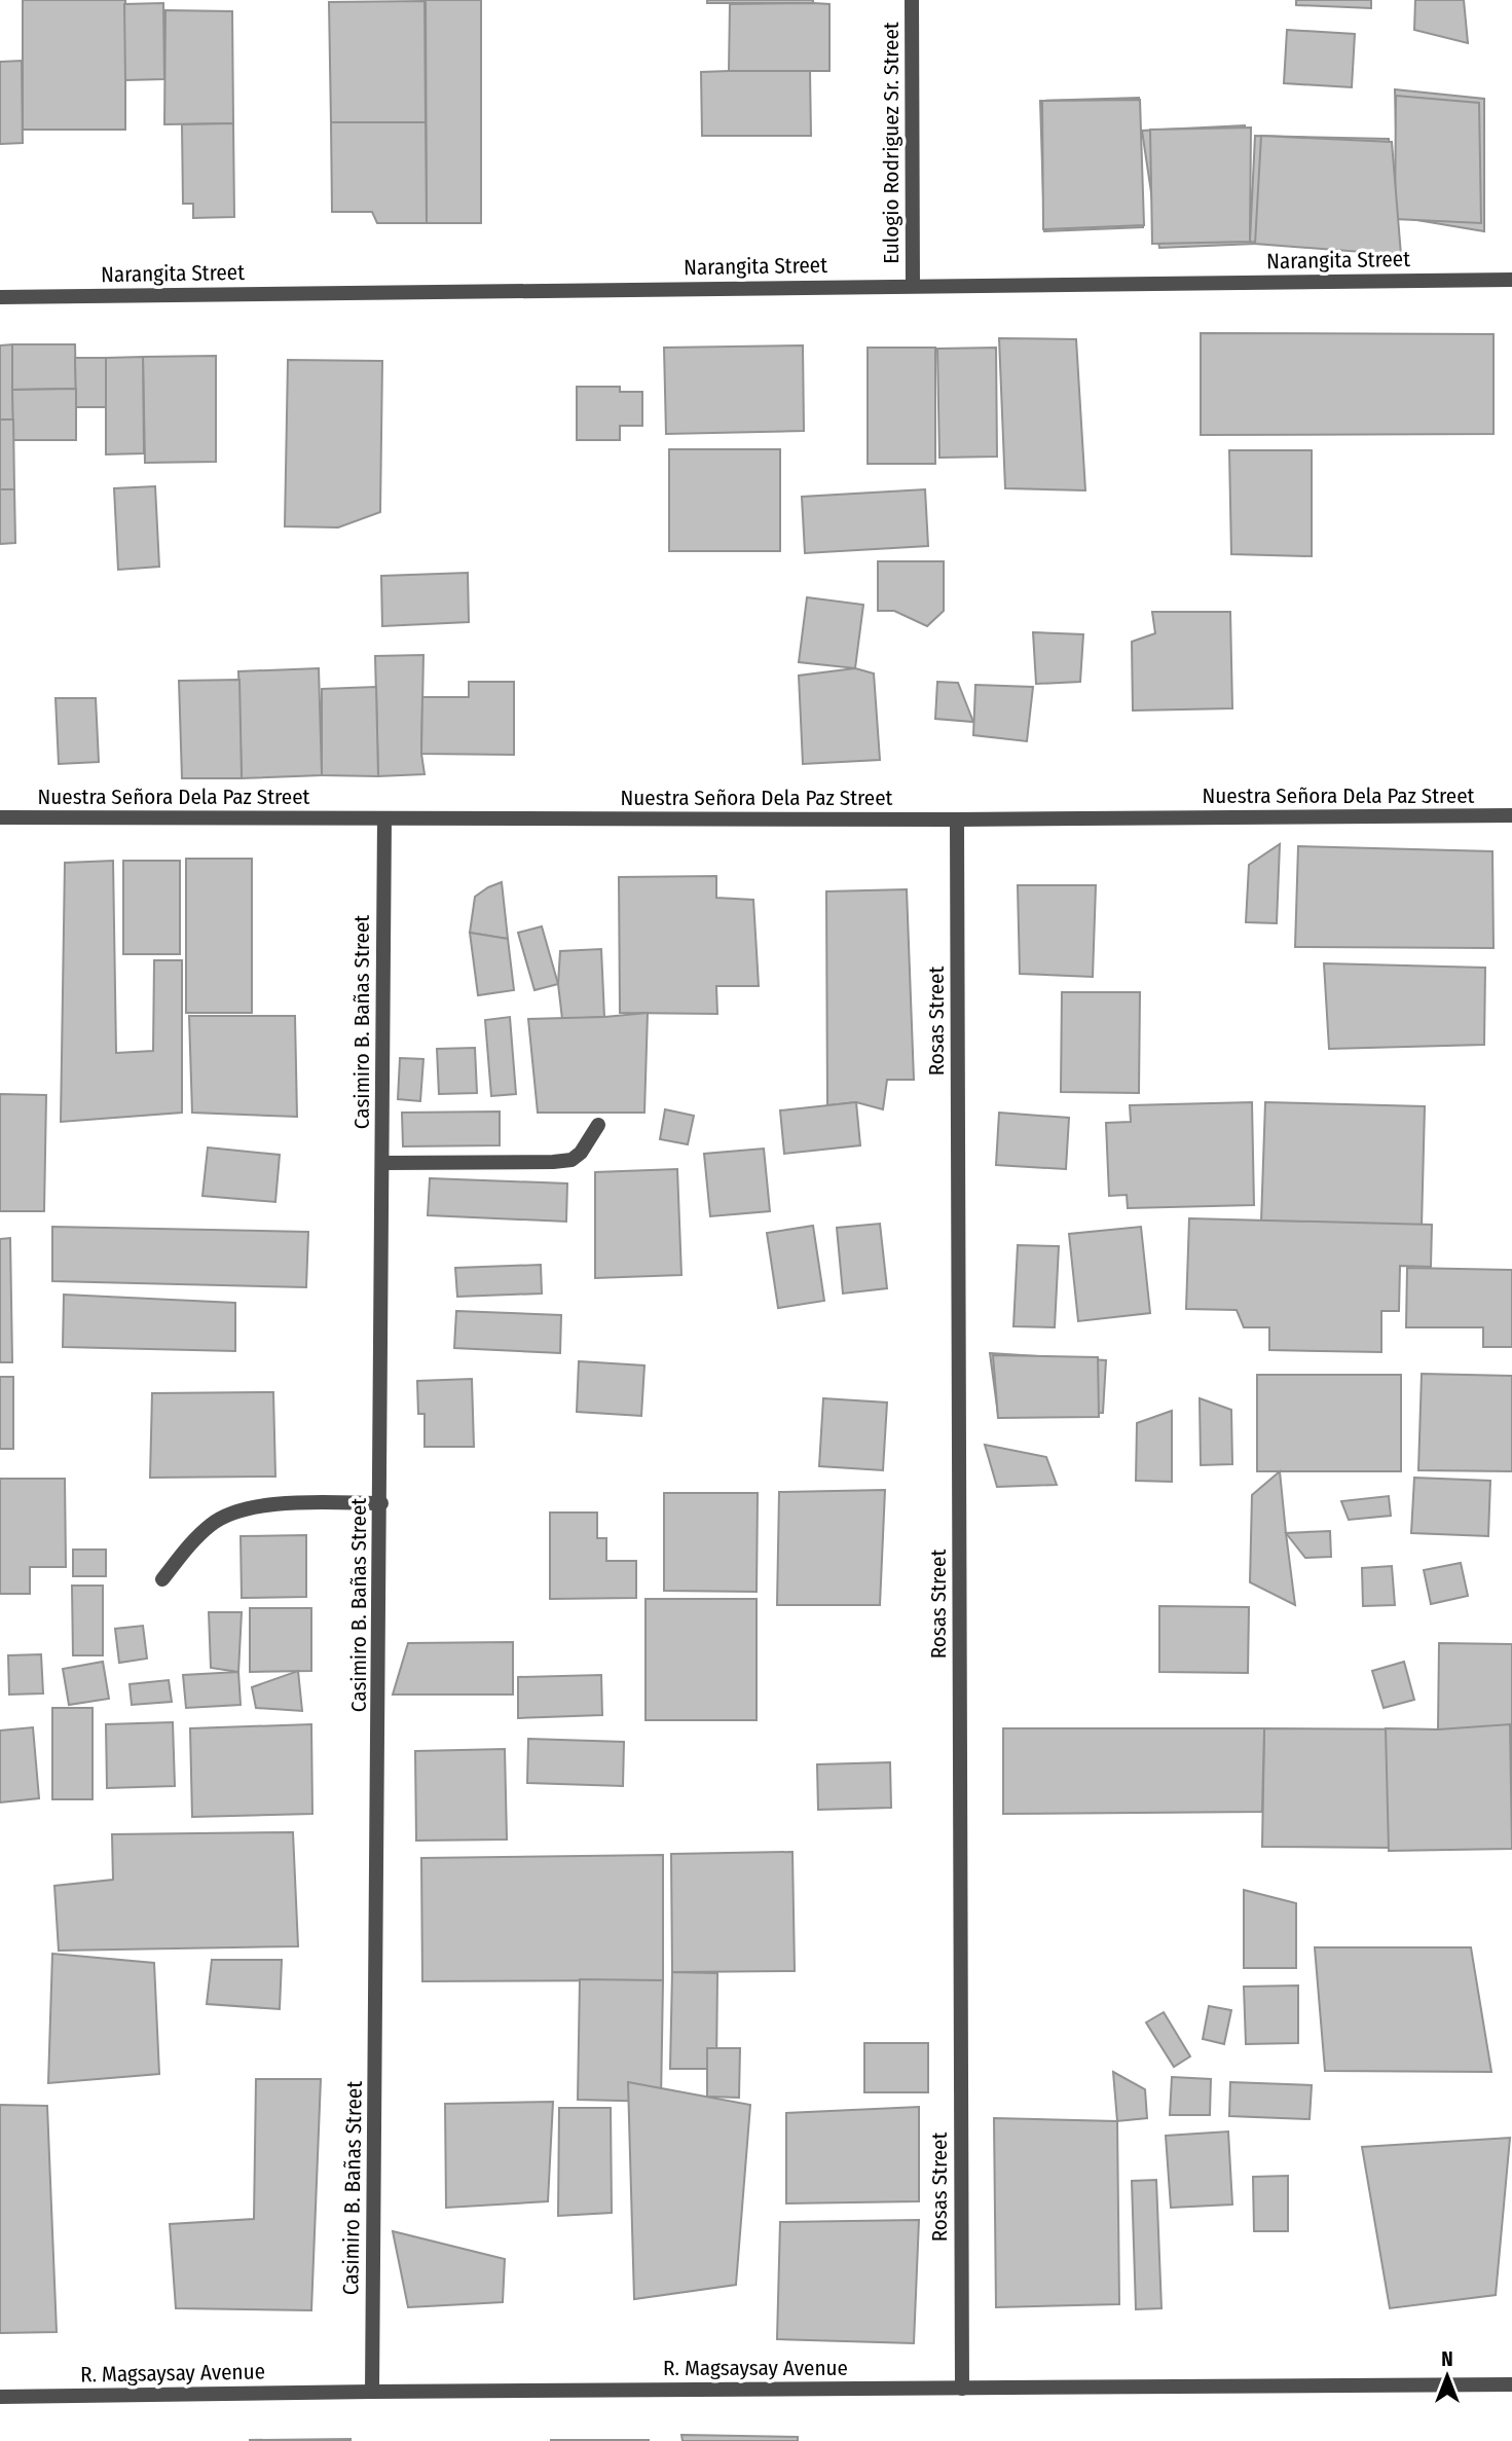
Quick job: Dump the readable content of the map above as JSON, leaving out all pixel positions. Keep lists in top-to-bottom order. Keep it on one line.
{"streets":{"street":["Eulogio Rodriguez Sr. Street","Narangita Street","Nuestra Señora Dela Paz Street","Rosas Street","Casimiro B. Bañas Street","R. Magsaysay Avenue"]},"crossings":[["Eulogio Rodriguez Sr. Street","Narangita Street"],["Nuestra Señora Dela Paz Street","Rosas Street"],["Nuestra Señora Dela Paz Street","Casimiro B. Bañas Street"],["Rosas Street","R. Magsaysay Avenue"],["Casimiro B. Bañas Street","R. Magsaysay Avenue"]],"north":"top"}
